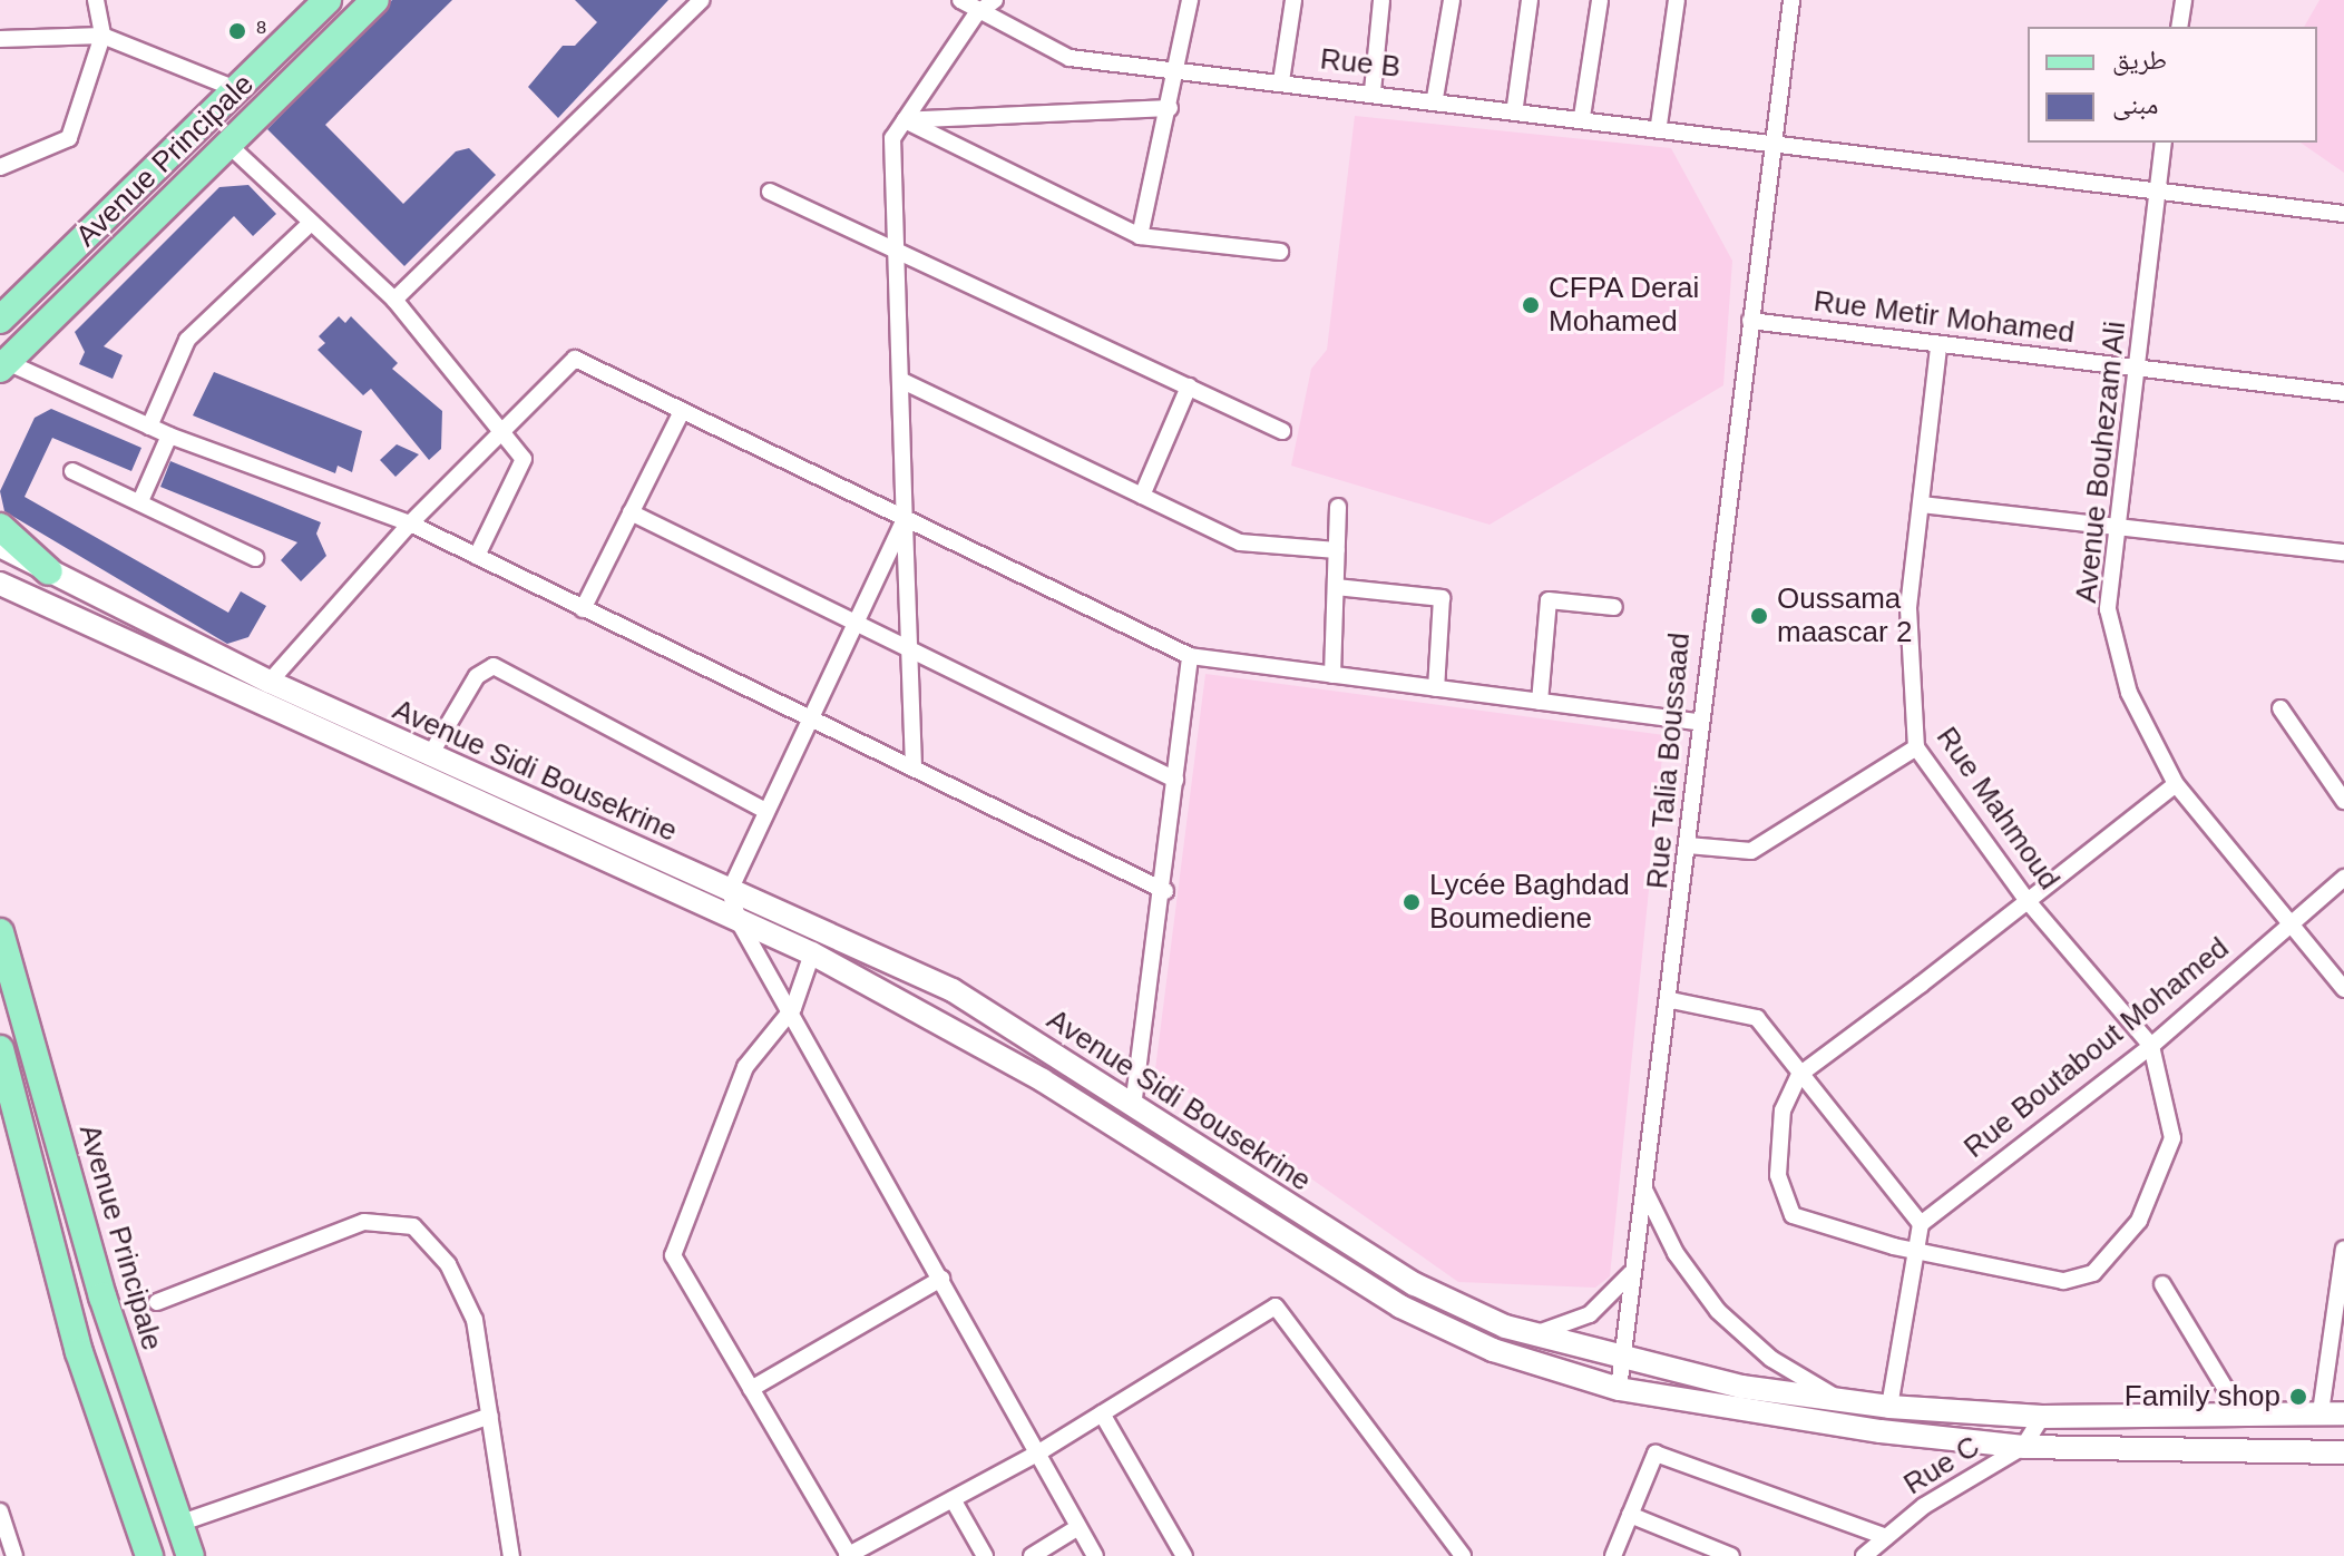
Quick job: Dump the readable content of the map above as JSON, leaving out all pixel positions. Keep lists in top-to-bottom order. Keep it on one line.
{"streets":{"main road":["Avenue Principale","Avenue Sidi Bousekrine"],"street":["Rue B","Rue Metir Mohamed","Avenue Bouhezam Ali","Rue Talia Boussaad","Rue Mahmoud","Rue Boutabout Mohamed","Rue C"]},"crossings":[["Rue B","Avenue Bouhezam Ali"],["Rue B","Rue Talia Boussaad"],["Rue Metir Mohamed","Avenue Bouhezam Ali"],["Rue Metir Mohamed","Rue Talia Boussaad"],["Rue Metir Mohamed","Rue Mahmoud"],["Avenue Bouhezam Ali","Rue Boutabout Mohamed"],["Rue Talia Boussaad","Avenue Sidi Bousekrine"],["Avenue Sidi Bousekrine","Rue C"],["Rue Mahmoud","Rue Boutabout Mohamed"]],"places":["⁸","CFPA Derai Mohamed","Oussama maascar 2","Lycée Baghdad Boumediene","Family shop"],"legend":["طريق","مبنى"]}
